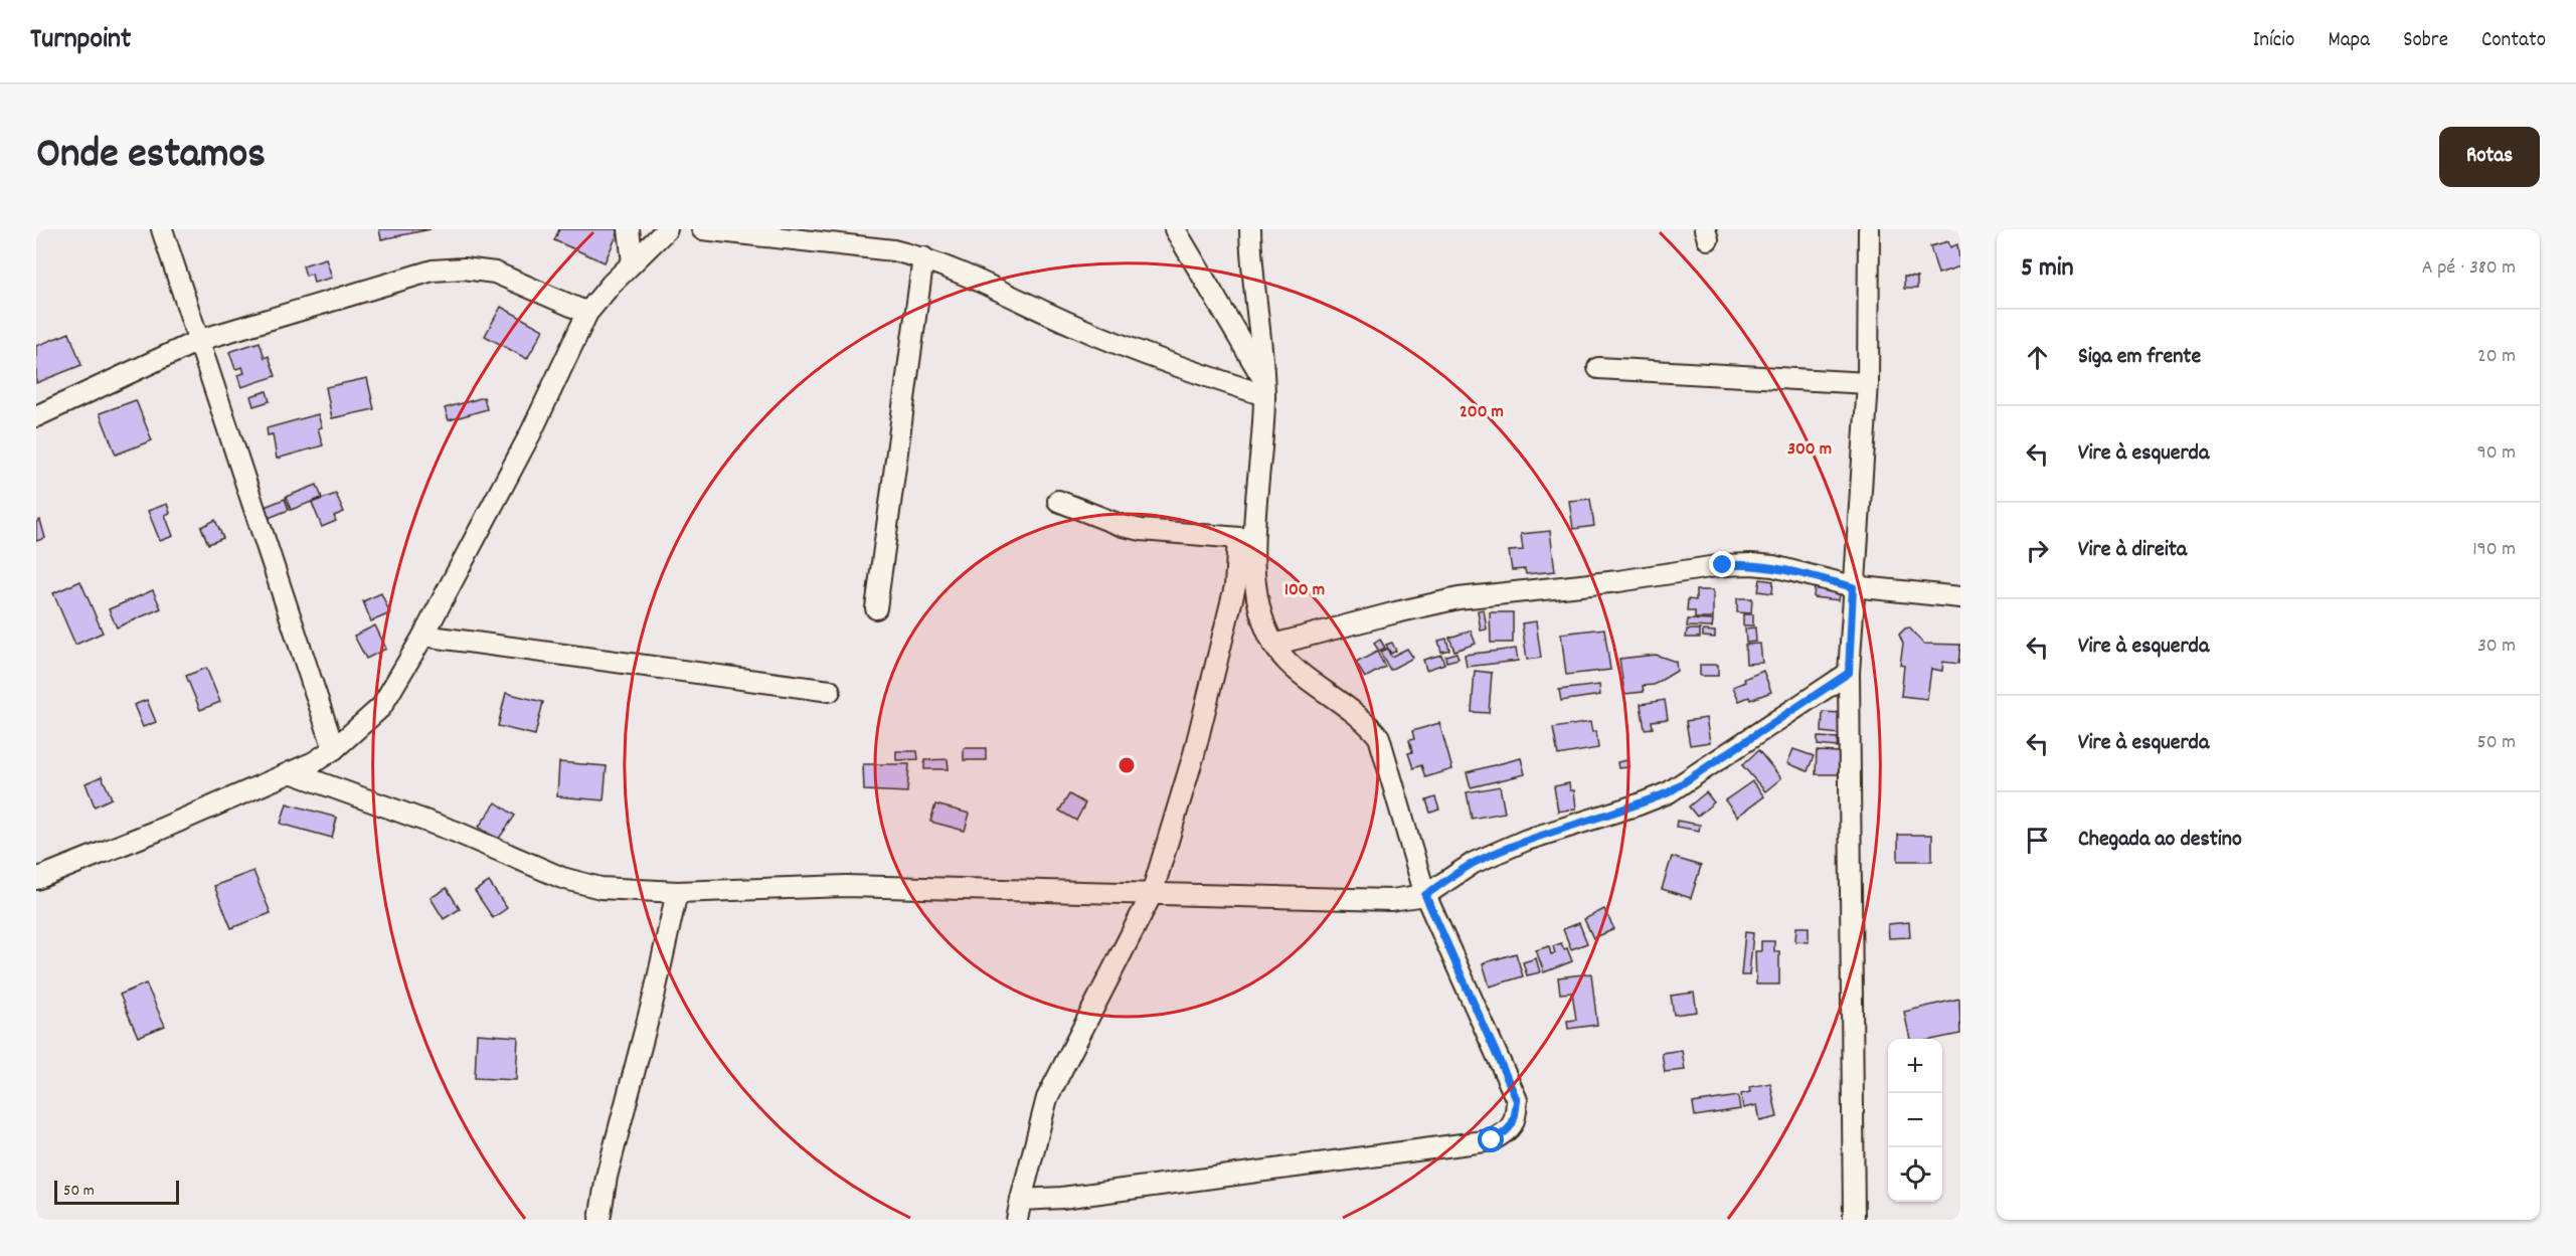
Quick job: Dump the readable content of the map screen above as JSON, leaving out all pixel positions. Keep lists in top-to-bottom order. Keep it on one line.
{"scale_bar":"50 m","page":{"header":"Turnpoint","nav":["Início","Mapa","Sobre","Contato"],"title":"Onde estamos","buttons":"Rotas","heading":["5 min","A pé · 380 m"],"list":[["Siga em frente","20 m"],["Vire à esquerda","90 m"],["Vire à direita","190 m"],["Vire à esquerda","30 m"],["Vire à esquerda","50 m"],"Chegada ao destino"],"map_buttons":["+","−"],"scale":"50 m"},"rings":["200 m","300 m","100 m"]}
